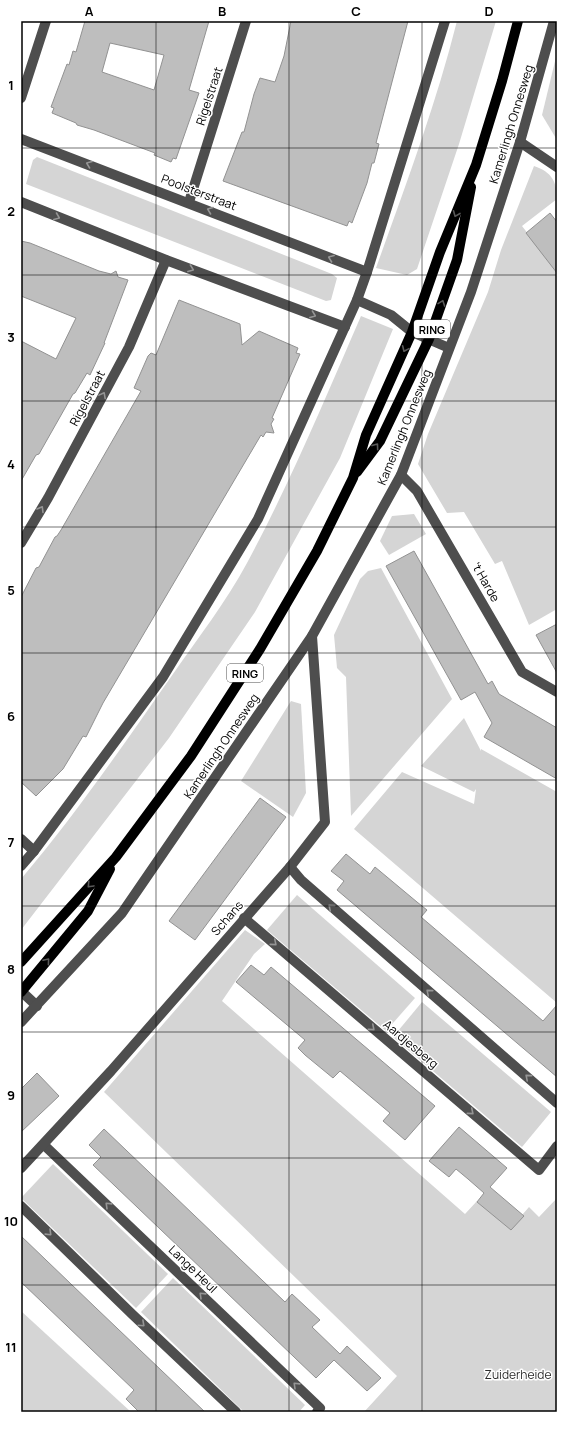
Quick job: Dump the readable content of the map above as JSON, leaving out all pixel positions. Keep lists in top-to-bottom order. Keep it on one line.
{"streets":{"main road":["Kamerlingh Onnesweg","RING"],"street":["Rigelstraat","Poolsterstraat","'t Harde","Schans","Aardjesberg","Lange Heul"]},"crossings":[["Rigelstraat","Poolsterstraat"],["Kamerlingh Onnesweg","'t Harde"],["Kamerlingh Onnesweg","Schans"],["Schans","Aardjesberg"],["Schans","Lange Heul"]],"one_way":["Rigelstraat"],"parks":["Zuiderheide"],"grid":{"columns":["A","B","C","D"],"rows":["1","2","3","4","5","6","7","8","9","10","11"]}}
